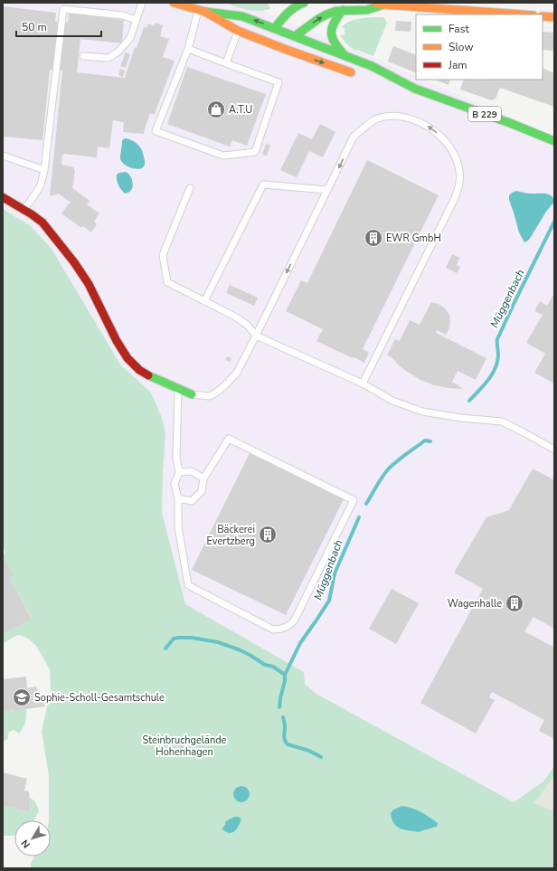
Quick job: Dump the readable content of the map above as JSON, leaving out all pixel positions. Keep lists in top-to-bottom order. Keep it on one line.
{"streets":{"main road":["B 229"]},"water":["Müggenbach"],"parks":["Steinbruchgelände Hohenhagen"],"places":{"shop":["A.T.U"],"building":["EWR GmbH","Bäckerei Evertzberg","Wagenhalle"],"school or university":["Sophie-Scholl-Gesamtschule"]},"legend":["Fast","Slow","Jam"],"scale_bar":"50 m","north":"bottom left"}
